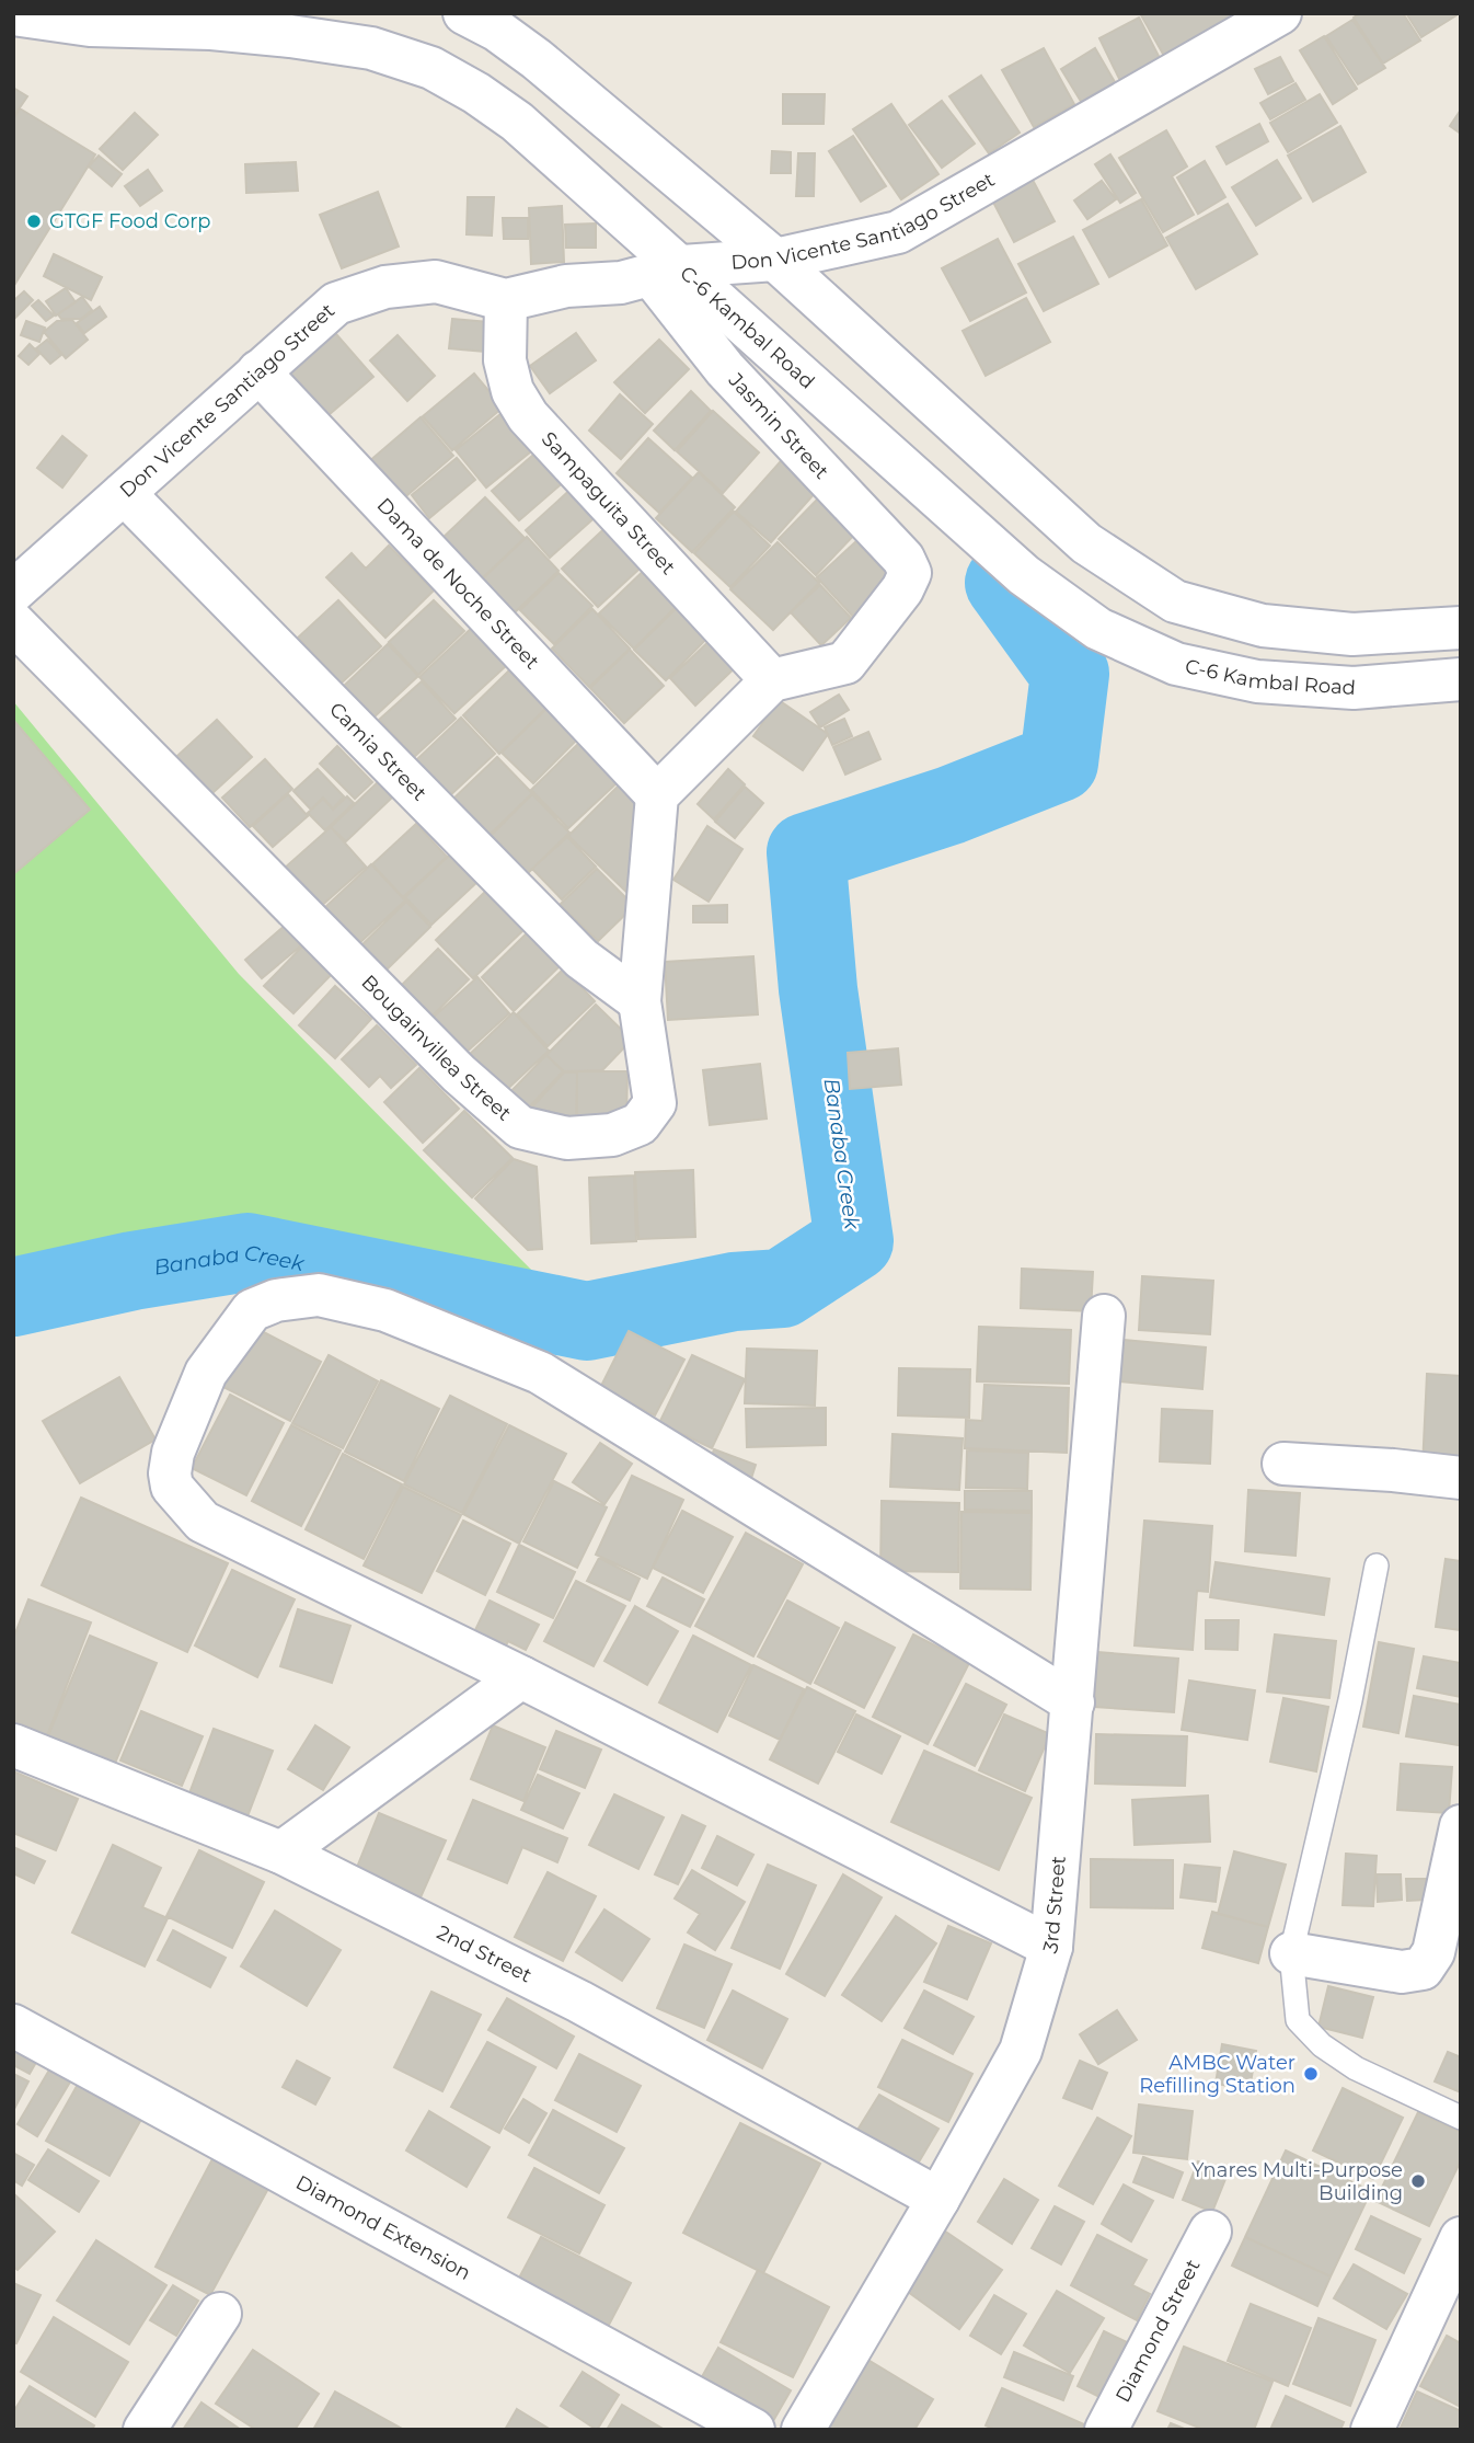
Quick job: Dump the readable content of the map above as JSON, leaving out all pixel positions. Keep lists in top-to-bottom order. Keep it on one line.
{"streets":{"street":["Don Vicente Santiago Street","C-6 Kambal Road","Jasmin Street","Sampaguita Street","Dama de Noche Street","Camia Street","Bougainvillea Street","3rd Street","2nd Street","Diamond Extension","Diamond Street"]},"crossings":[["Don Vicente Santiago Street","C-6 Kambal Road"],["Don Vicente Santiago Street","Jasmin Street"],["Don Vicente Santiago Street","Sampaguita Street"],["Don Vicente Santiago Street","Dama de Noche Street"],["Don Vicente Santiago Street","Camia Street"],["C-6 Kambal Road","Jasmin Street"],["Jasmin Street","Sampaguita Street"],["Dama de Noche Street","Bougainvillea Street"],["Camia Street","Bougainvillea Street"],["3rd Street","2nd Street"]],"water":["Banaba Creek"],"places":["GTGF Food Corp","AMBC Water Refilling Station","Ynares Multi-Purpose Building"]}
